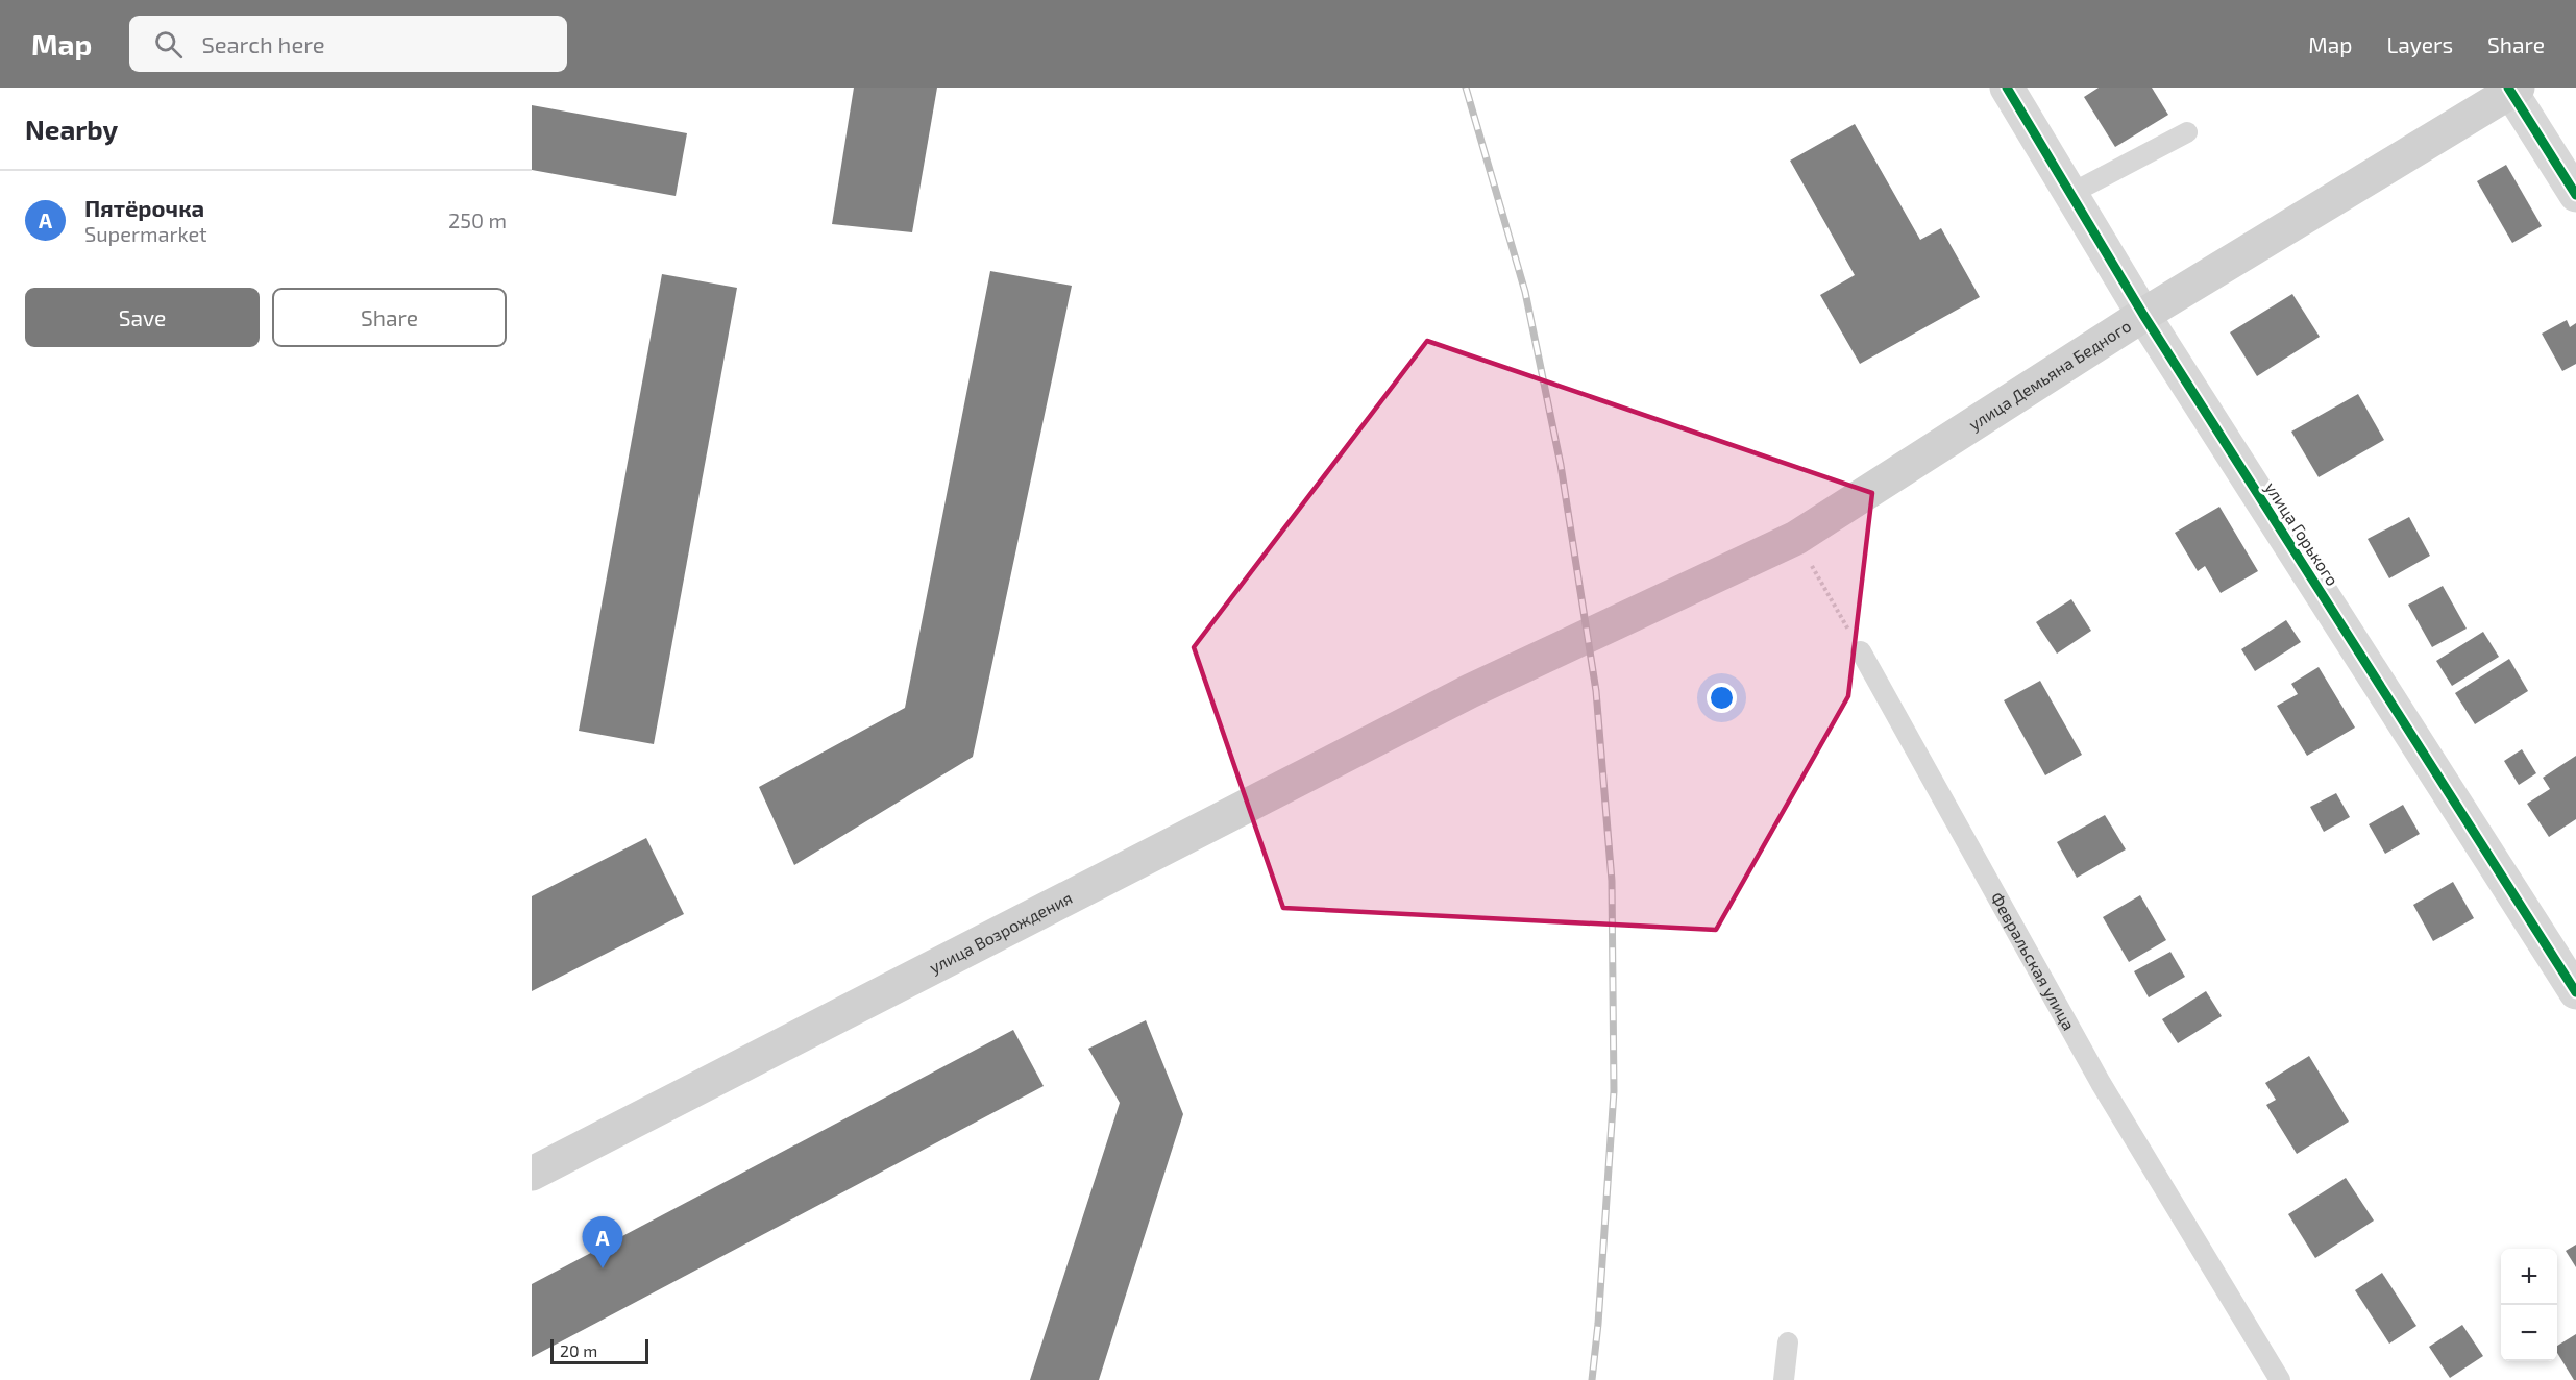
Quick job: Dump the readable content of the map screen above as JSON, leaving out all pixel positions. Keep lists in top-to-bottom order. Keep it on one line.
{"streets":{"main road":["улица Демьяна Бедного","улица Возрождения"],"street":["улица Горького"],"lane":["Февральская улица"]},"crossings":[["улица Демьяна Бедного","улица Горького"],["улица Демьяна Бедного","улица Возрождения"]],"scale_bar":"20 m","page":{"header":"Map","search":"Search here","nav":["Map","Layers","Share"],"heading":"Nearby","list":[{"mark":"A","name":"Пятёрочка","note":"Supermarket","value":"250 m"}],"buttons":["Save","Share"],"pins":"A","map_buttons":["+","−"],"scale":"20 m"}}
